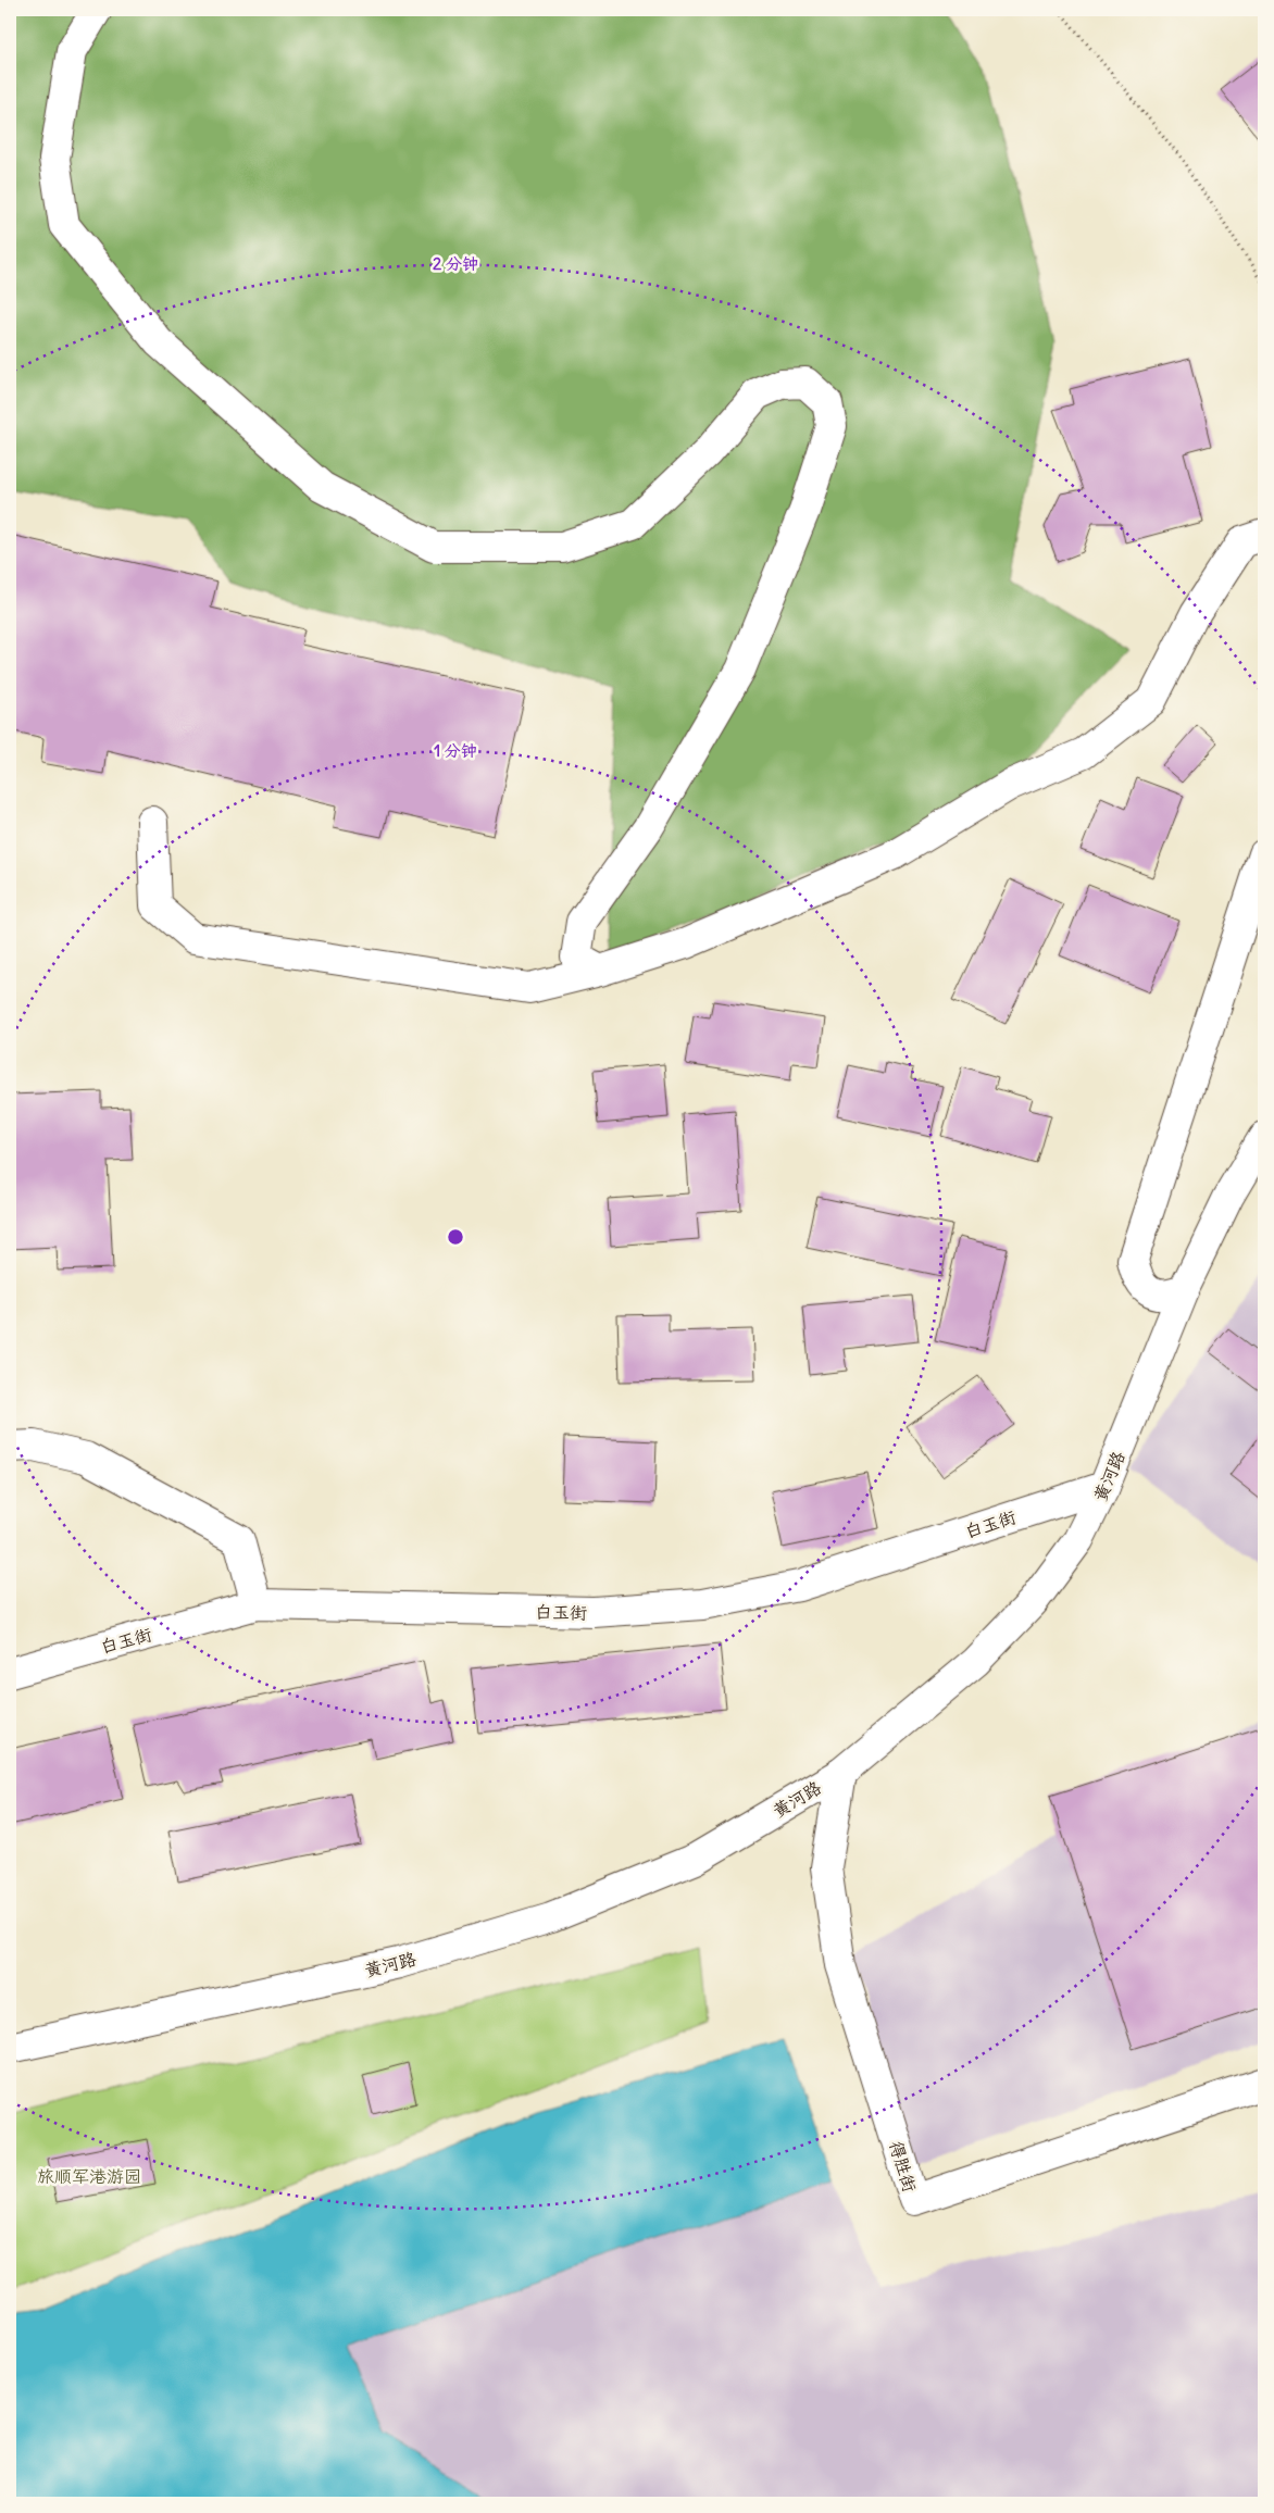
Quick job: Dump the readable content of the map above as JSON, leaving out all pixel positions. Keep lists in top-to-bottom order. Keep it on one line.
{"streets":{"street":["黄河路","白玉街","得胜街"]},"crossings":[["黄河路","白玉街"],["黄河路","得胜街"]],"parks":["旅顺军港游园"],"rings":["2 分钟","1 分钟"]}
